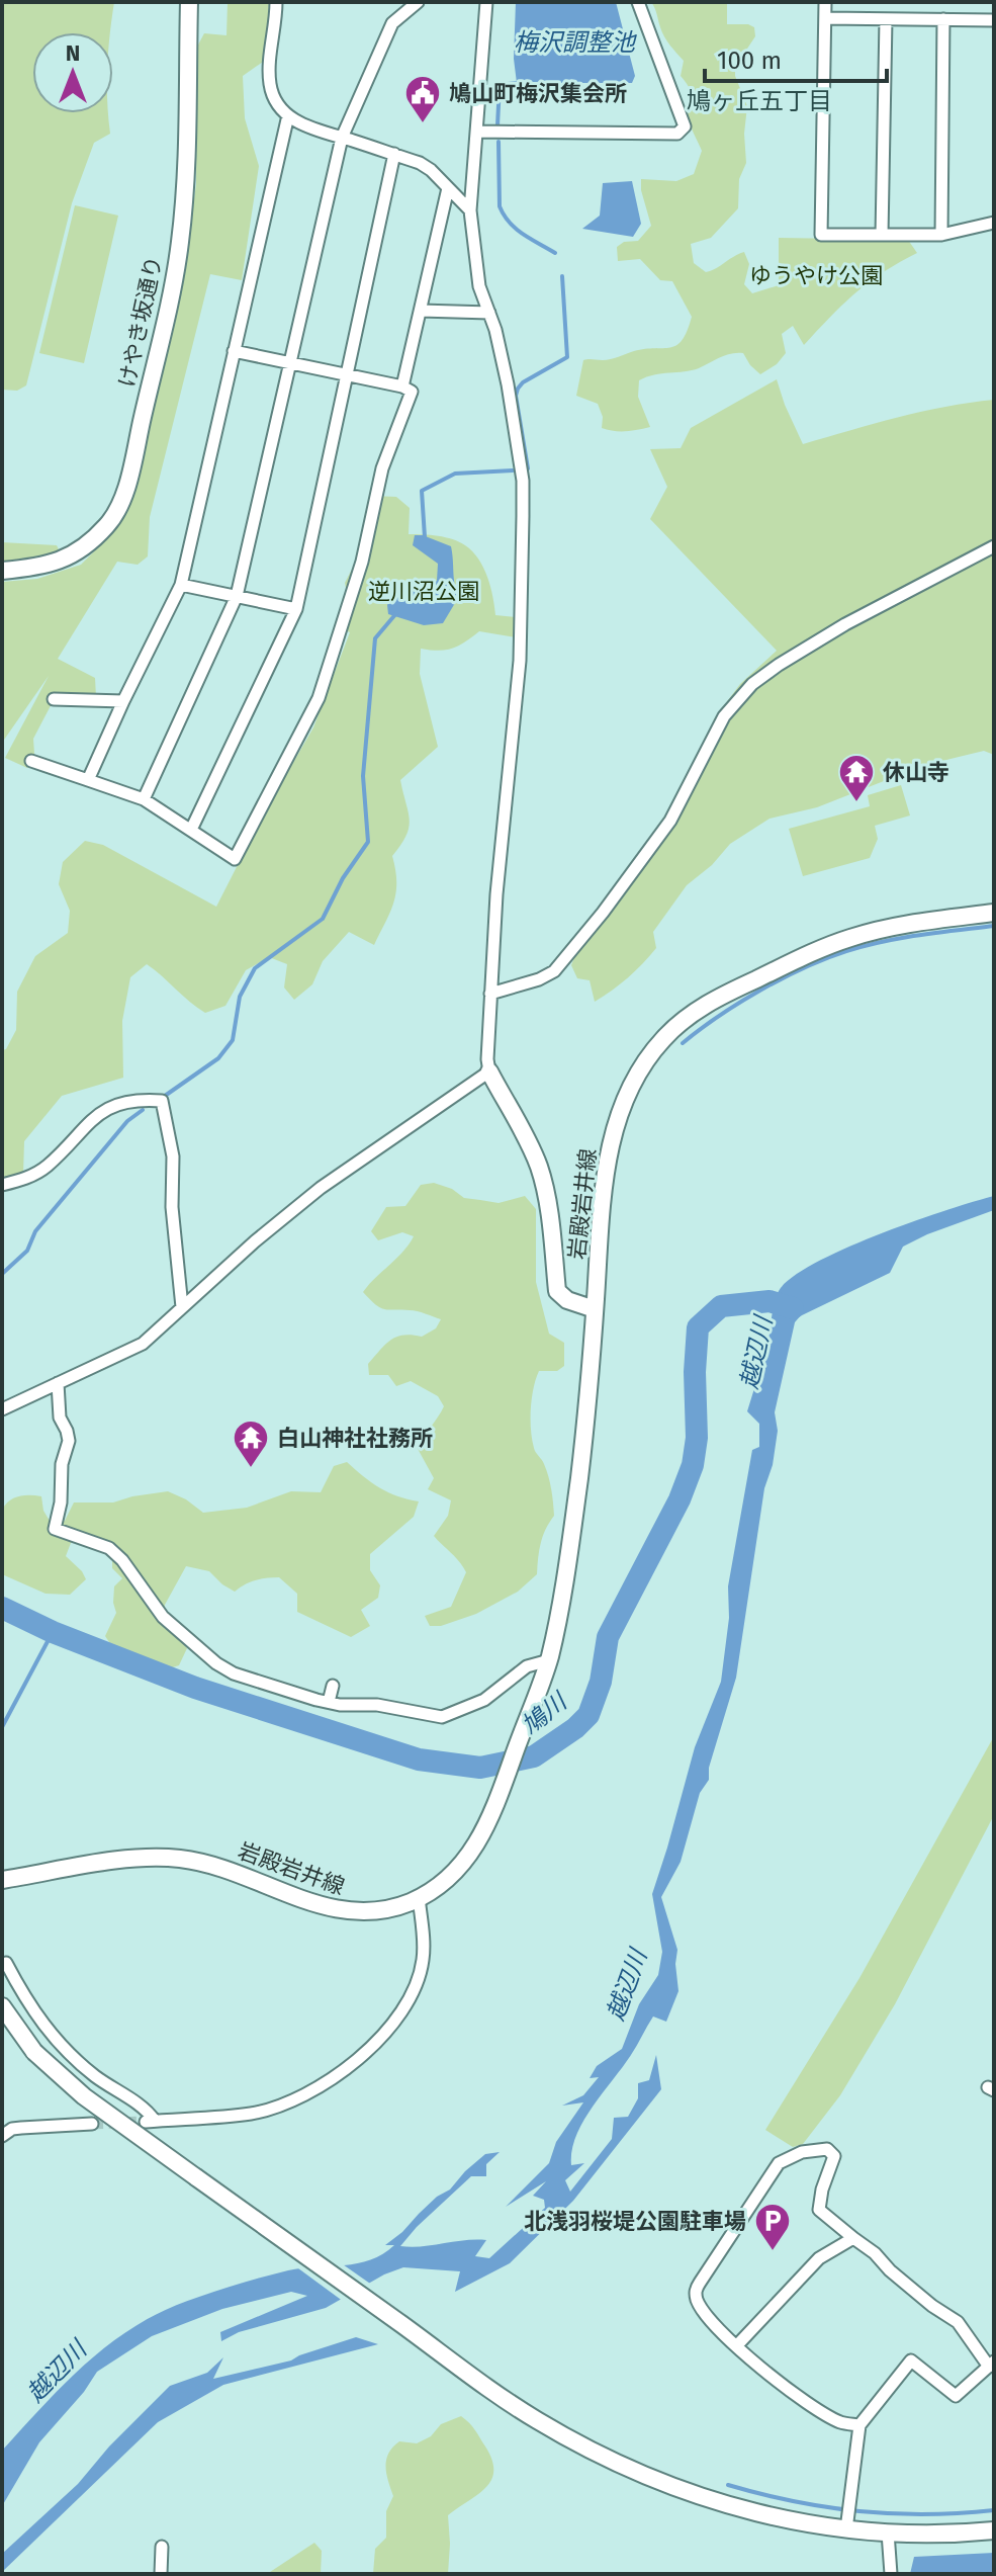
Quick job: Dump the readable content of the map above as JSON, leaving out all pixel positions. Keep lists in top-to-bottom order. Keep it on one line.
{"streets":{"street":["けやき坂通り","岩殿岩井線"]},"districts":["鳩ヶ丘五丁目"],"water":["梅沢調整池","越辺川","鳩川"],"parks":["ゆうやけ公園","逆川沼公園"],"places":{"public building":["鳩山町梅沢集会所"],"temple":["休山寺","白山神社社務所"],"parking":["北浅羽桜堤公園駐車場"]},"scale_bar":"100 m","north":"top"}
